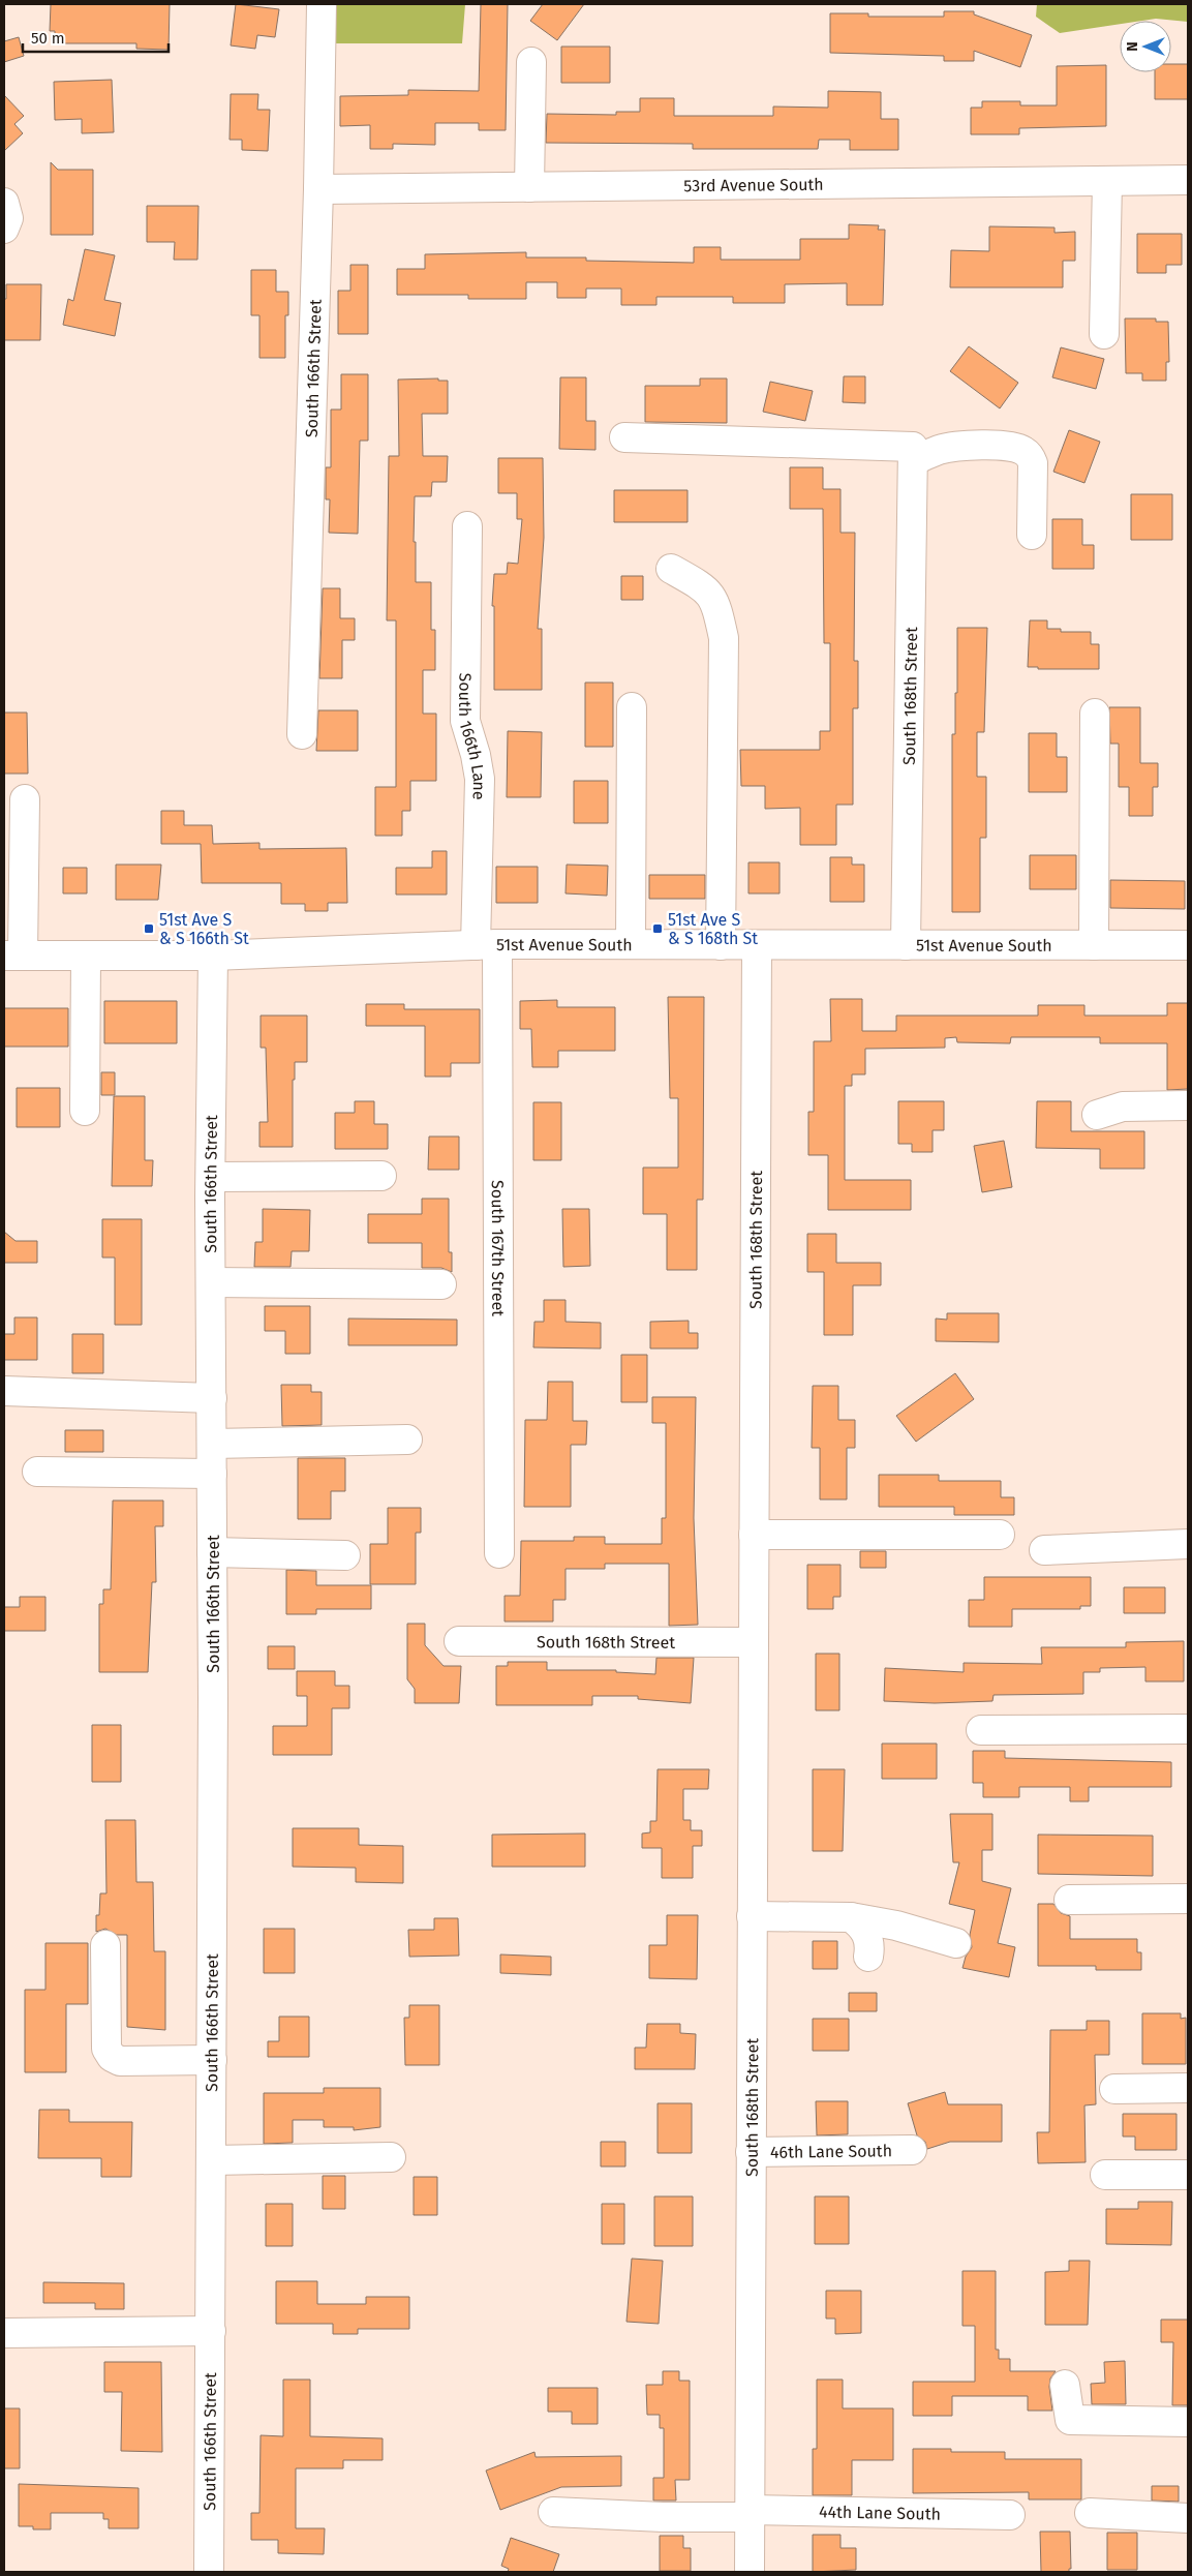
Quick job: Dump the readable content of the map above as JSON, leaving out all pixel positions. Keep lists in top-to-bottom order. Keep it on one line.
{"streets":{"street":["53rd Avenue South","South 166th Street","South 168th Street","South 166th Lane","51st Avenue South","South 167th Street","46th Lane South","44th Lane South"]},"crossings":[["53rd Avenue South","South 166th Street"],["South 166th Street","51st Avenue South"],["South 168th Street","51st Avenue South"],["South 168th Street","46th Lane South"],["South 168th Street","44th Lane South"],["South 166th Lane","51st Avenue South"],["South 166th Lane","South 167th Street"],["51st Avenue South","South 167th Street"]],"places":{"transit":["51st Ave S & S 166th St","51st Ave S & S 168th St"]},"scale_bar":"50 m","north":"left"}
